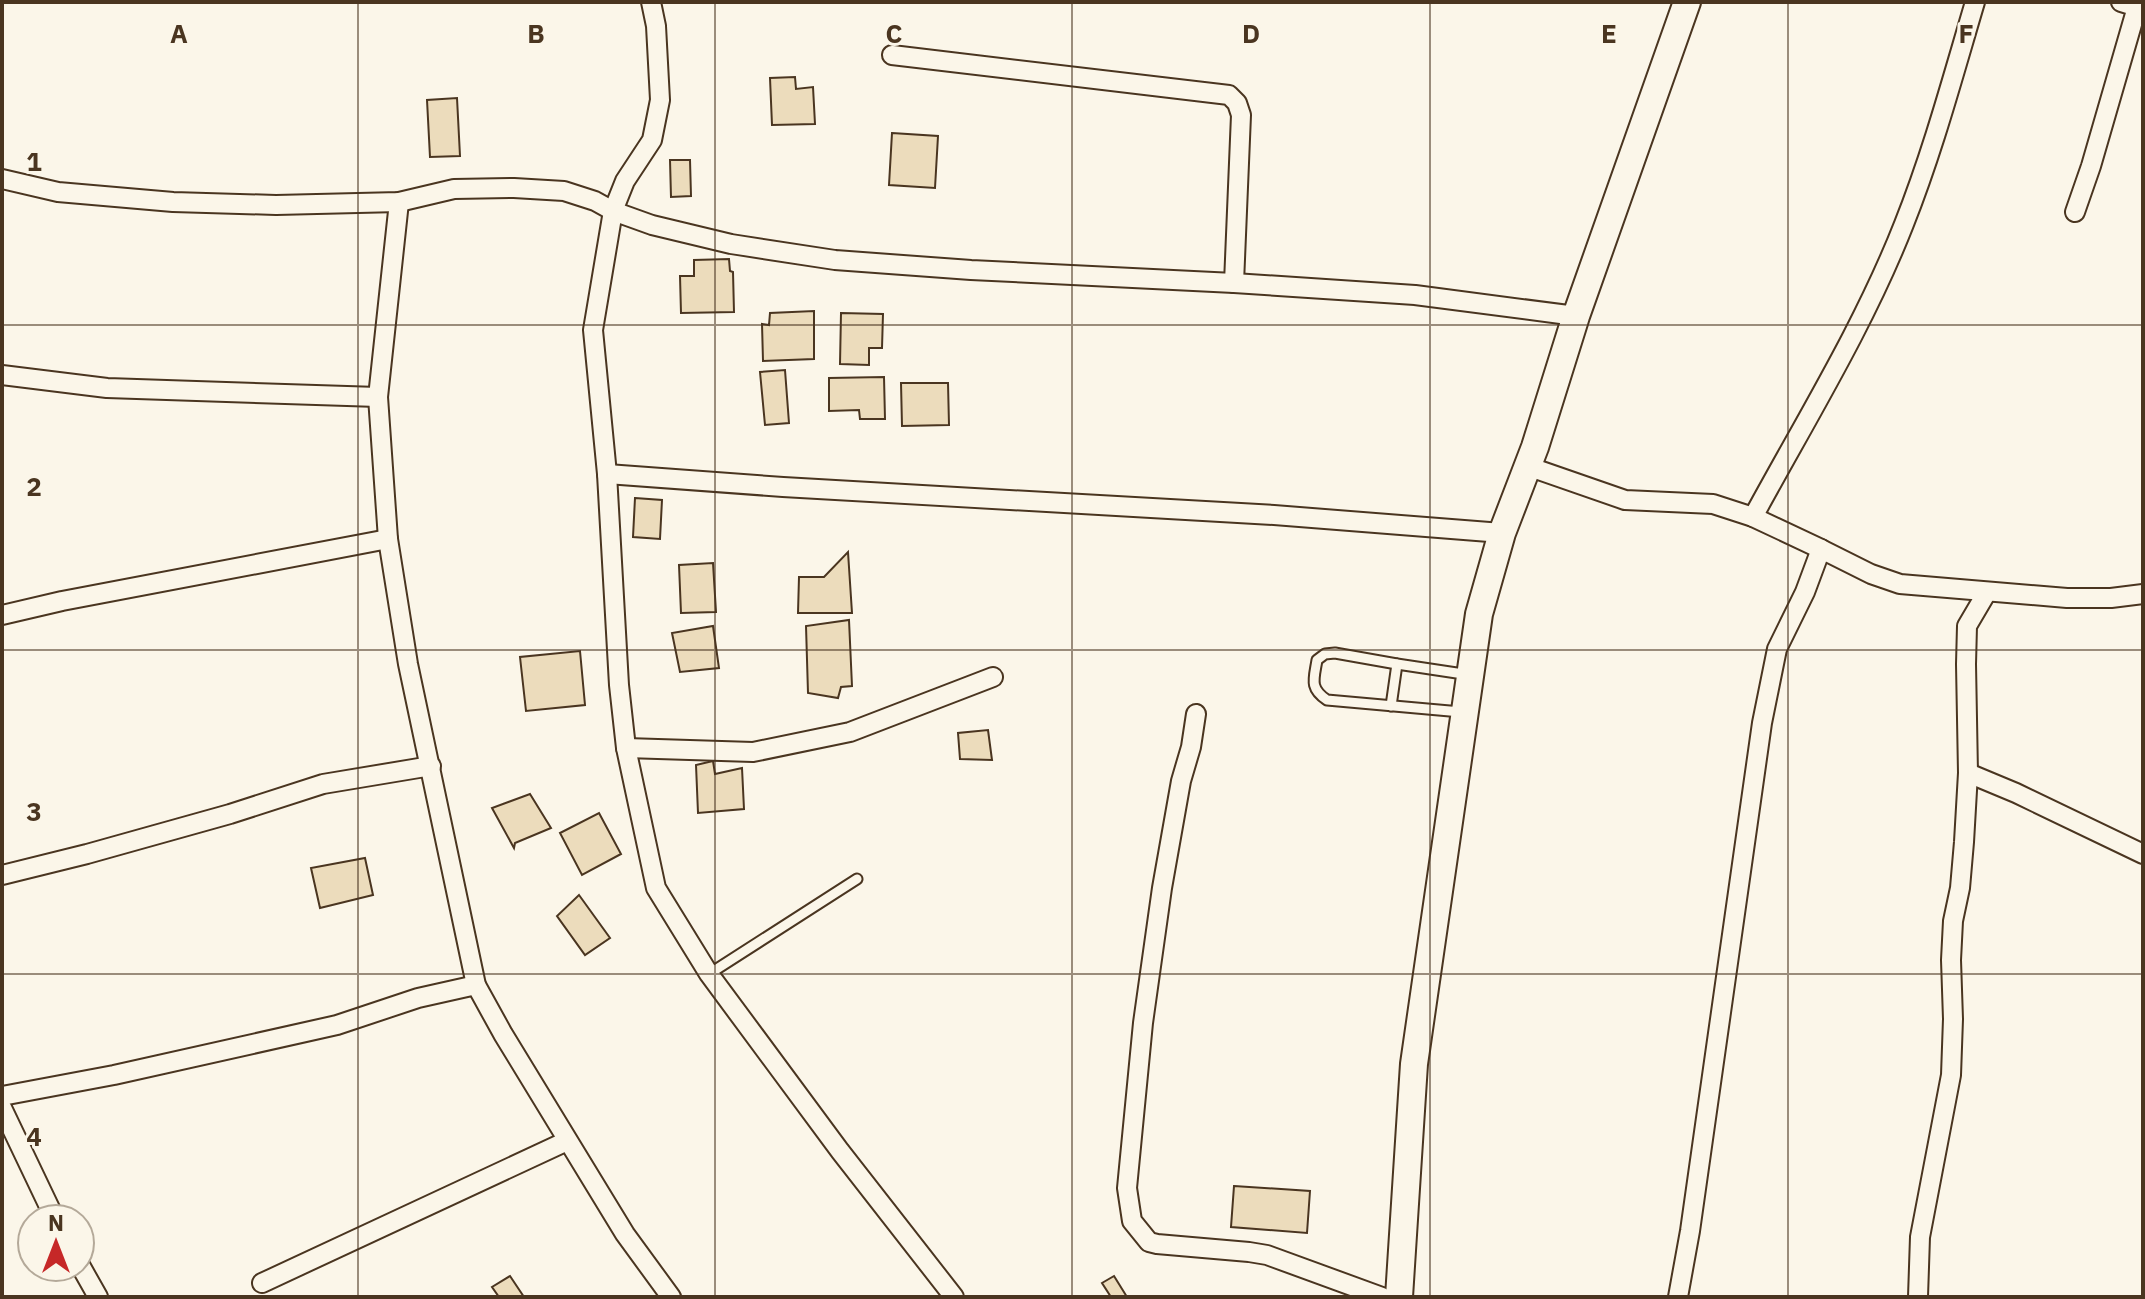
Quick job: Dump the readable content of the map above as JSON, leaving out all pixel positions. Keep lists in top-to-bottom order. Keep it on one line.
{"north":"top","grid":{"columns":["A","B","C","D","E","F"],"rows":["1","2","3","4"]}}
